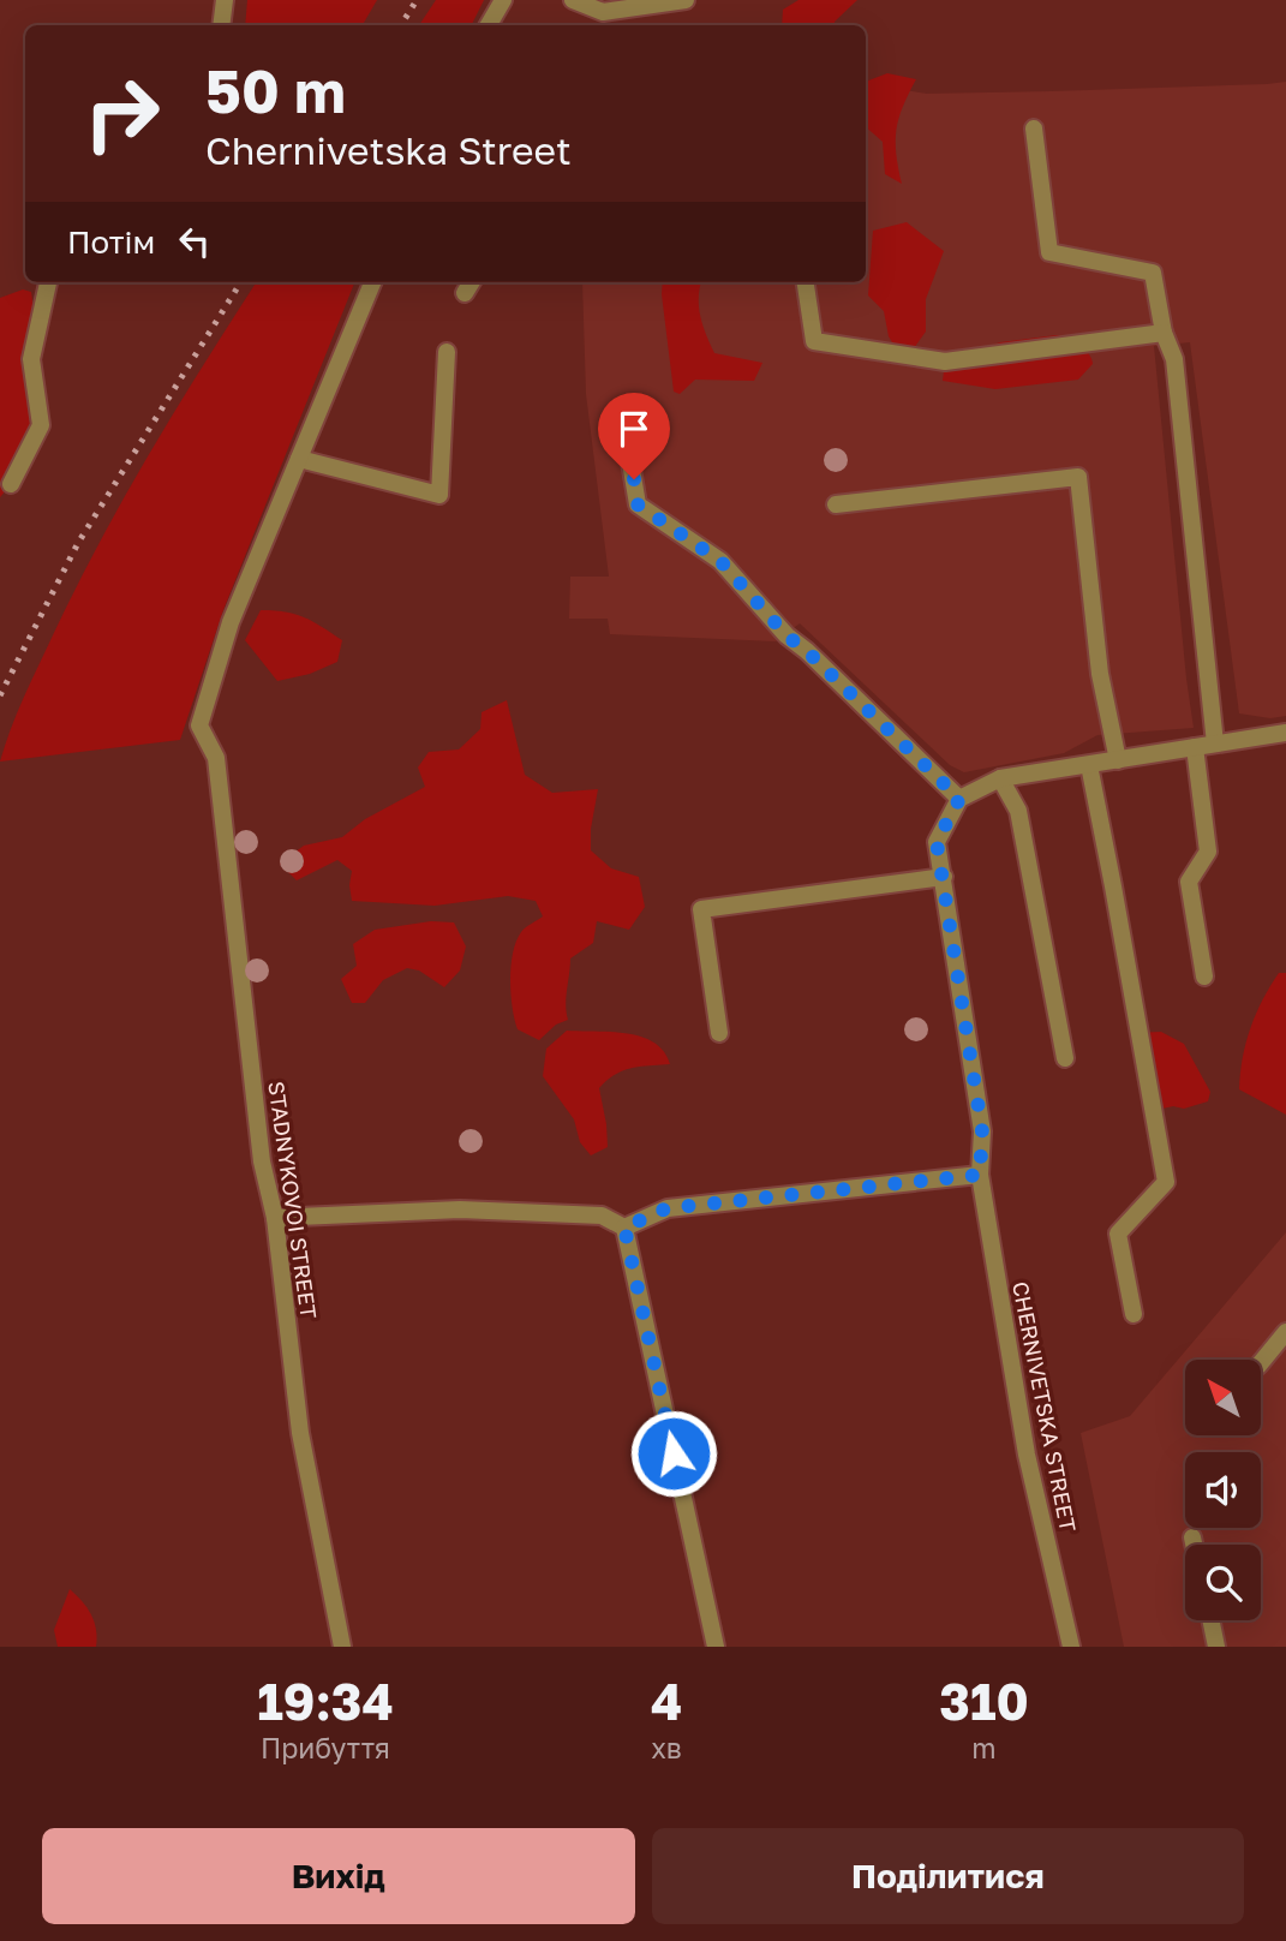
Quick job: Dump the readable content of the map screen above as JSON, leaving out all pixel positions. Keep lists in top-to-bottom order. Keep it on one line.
{"streets":{"street":["STADNYKOVOI STREET","CHERNIVETSKA STREET"]},"north":"top left","page":{"turn":["50 m","Chernivetska Street"],"then":"Потім","eta":["19:34","Прибуття","4","хв","310","m"],"buttons":["Вихід","Поділитися"]}}
